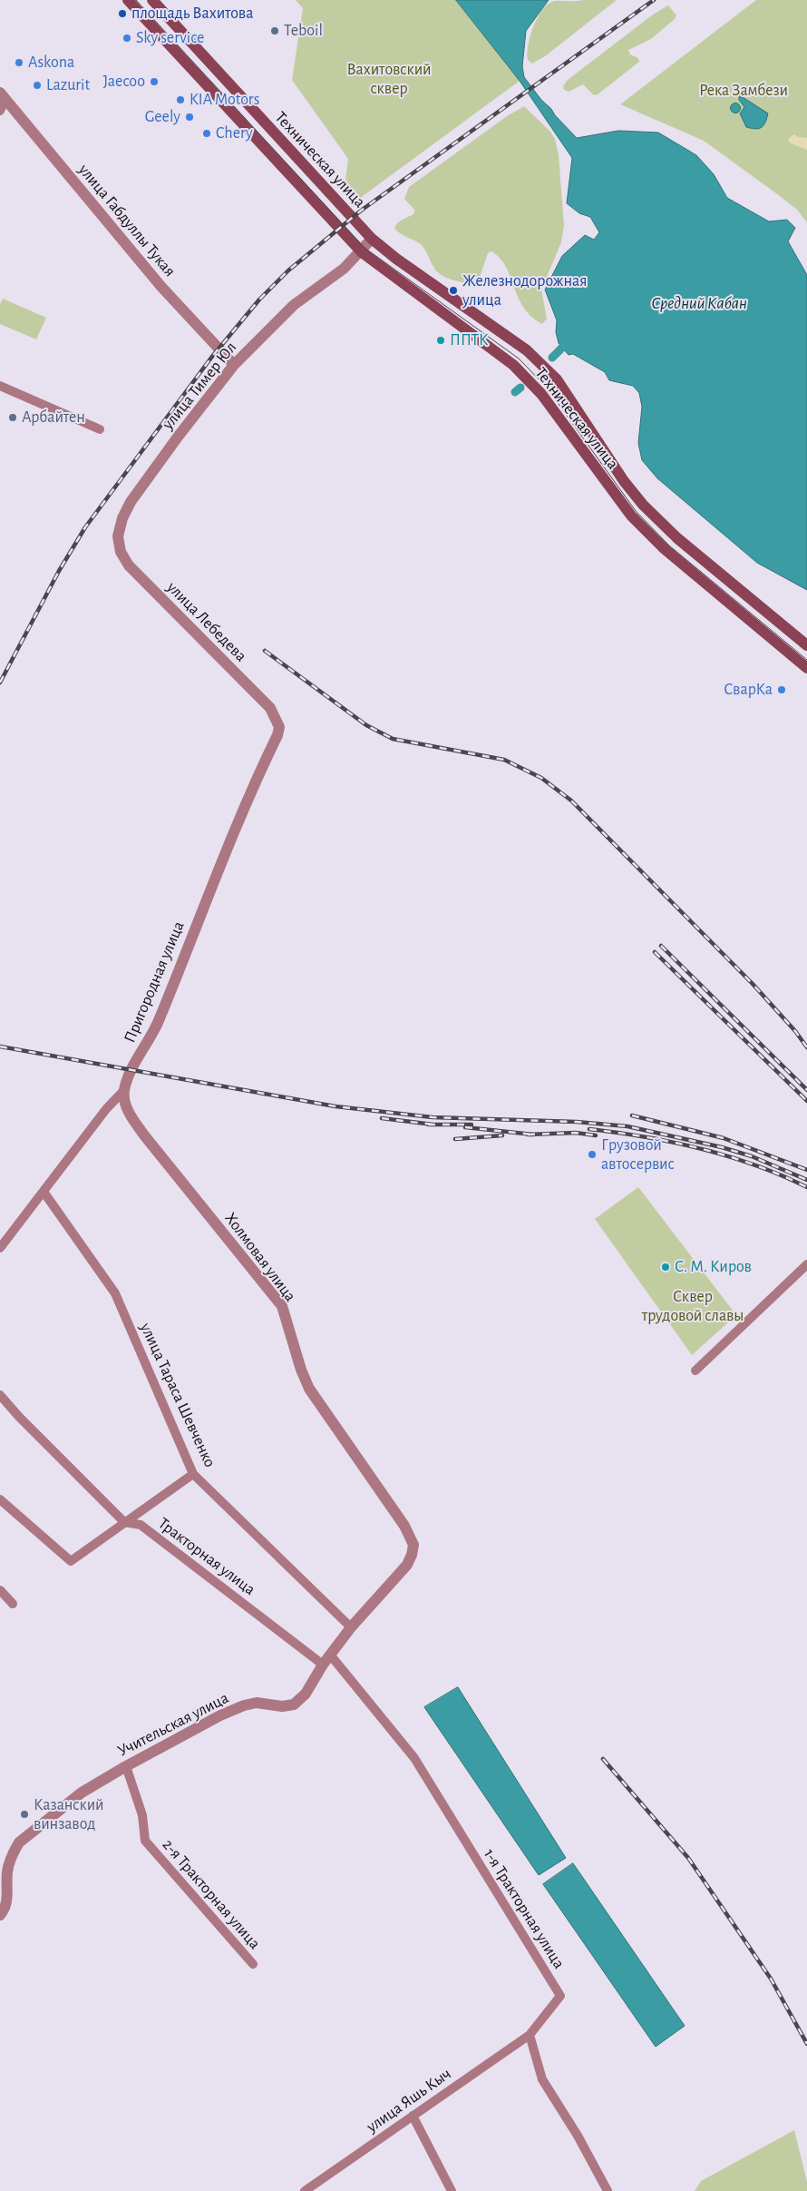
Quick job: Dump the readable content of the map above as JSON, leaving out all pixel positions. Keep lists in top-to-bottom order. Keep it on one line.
{"streets":{"main road":["Техническая улица"],"street":["улица Габдуллы Тукая","улица Тимер Юл","улица Лебедева","Пригородная улица","Холмовая улица","улица Тараса Шевченко","Тракторная улица","Учительская улица","2-я Тракторная улица","1-я Тракторная улица","улица Яшь Кыч"]},"crossings":[["Техническая улица","улица Тимер Юл"],["улица Габдуллы Тукая","улица Тимер Юл"],["улица Тимер Юл","улица Лебедева"],["улица Лебедева","Пригородная улица"],["Пригородная улица","Холмовая улица"],["Пригородная улица","улица Тараса Шевченко"],["Холмовая улица","Учительская улица"],["улица Тараса Шевченко","Учительская улица"],["Тракторная улица","Учительская улица"],["Учительская улица","2-я Тракторная улица"],["Учительская улица","1-я Тракторная улица"],["1-я Тракторная улица","улица Яшь Кыч"]],"water":["Средний Кабан"],"parks":["Вахитовский сквер","Река Замбези","Сквер трудовой славы"],"places":["площадь Вахитова","Teboil","Sky service","Askona","Jaecoo","Lazurit","KIA Motors","Geely","Chery","Железнодорожная улица","ППТК","Арбайтен","СварКа","Грузовой автосервис","С. М. Киров","Казанский винзавод"]}
